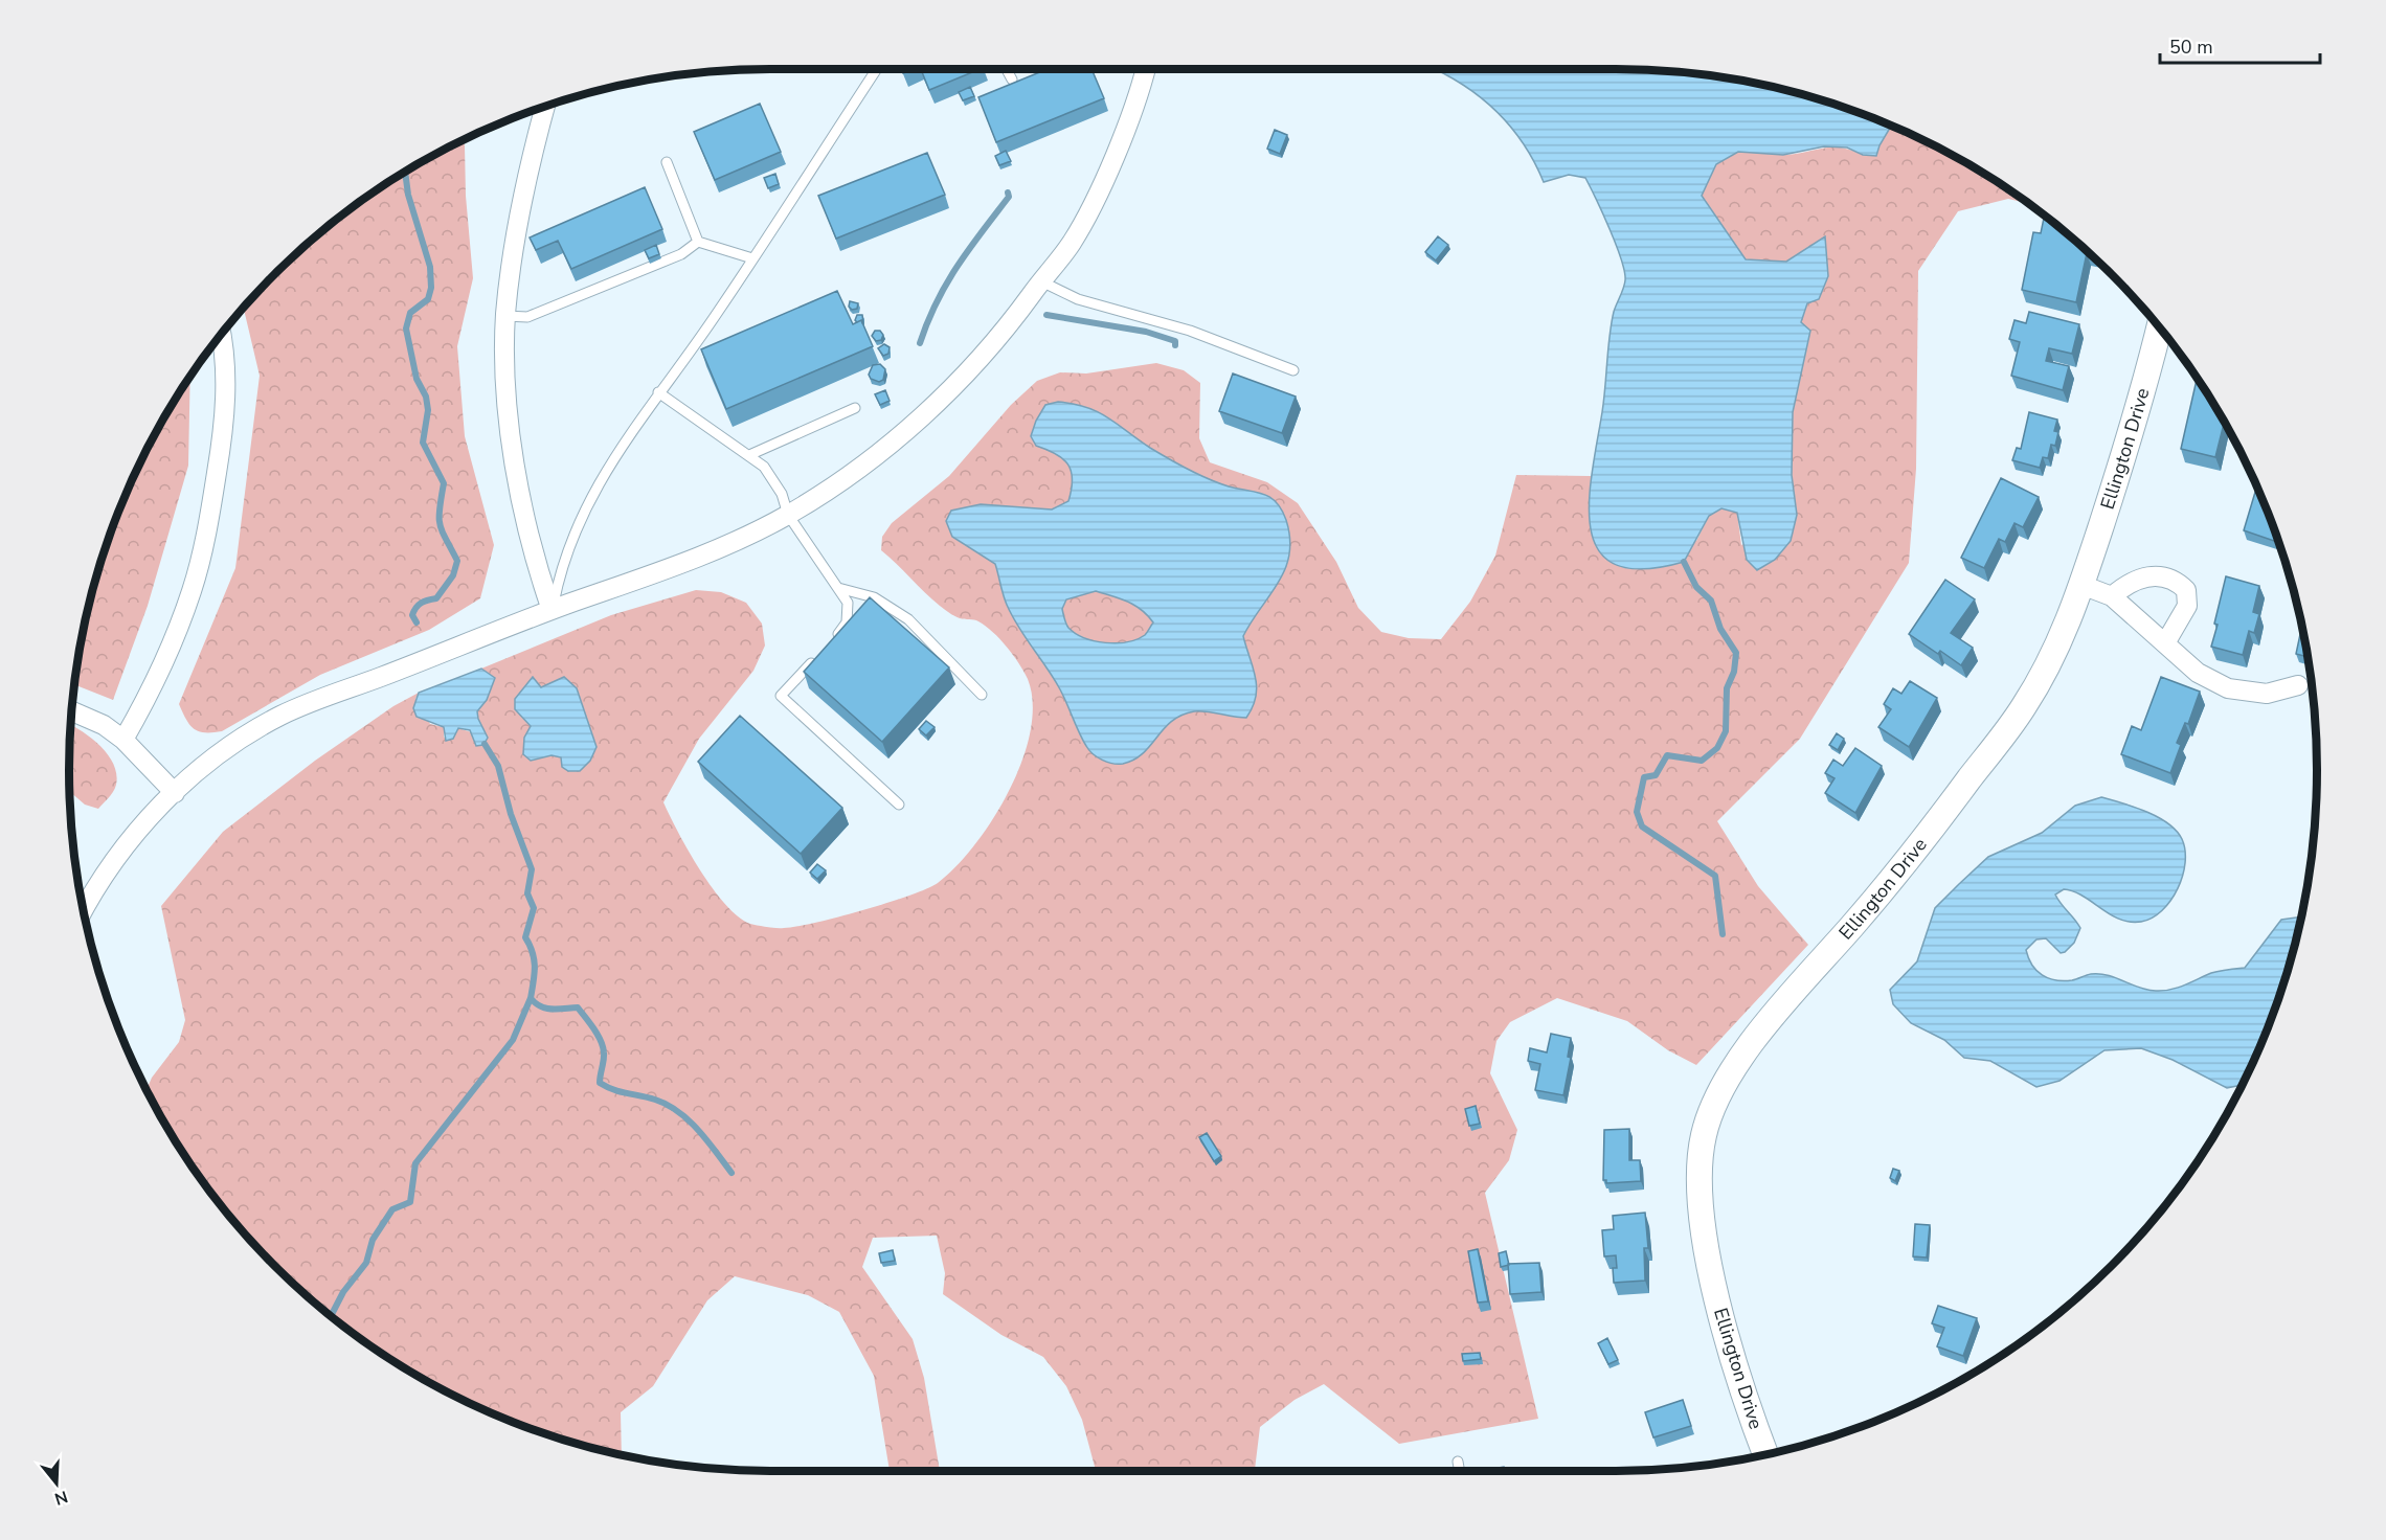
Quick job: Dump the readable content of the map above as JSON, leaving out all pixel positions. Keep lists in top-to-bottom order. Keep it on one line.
{"streets":{"street":["Ellington Drive"]},"scale_bar":"50 m","north":"bottom"}
